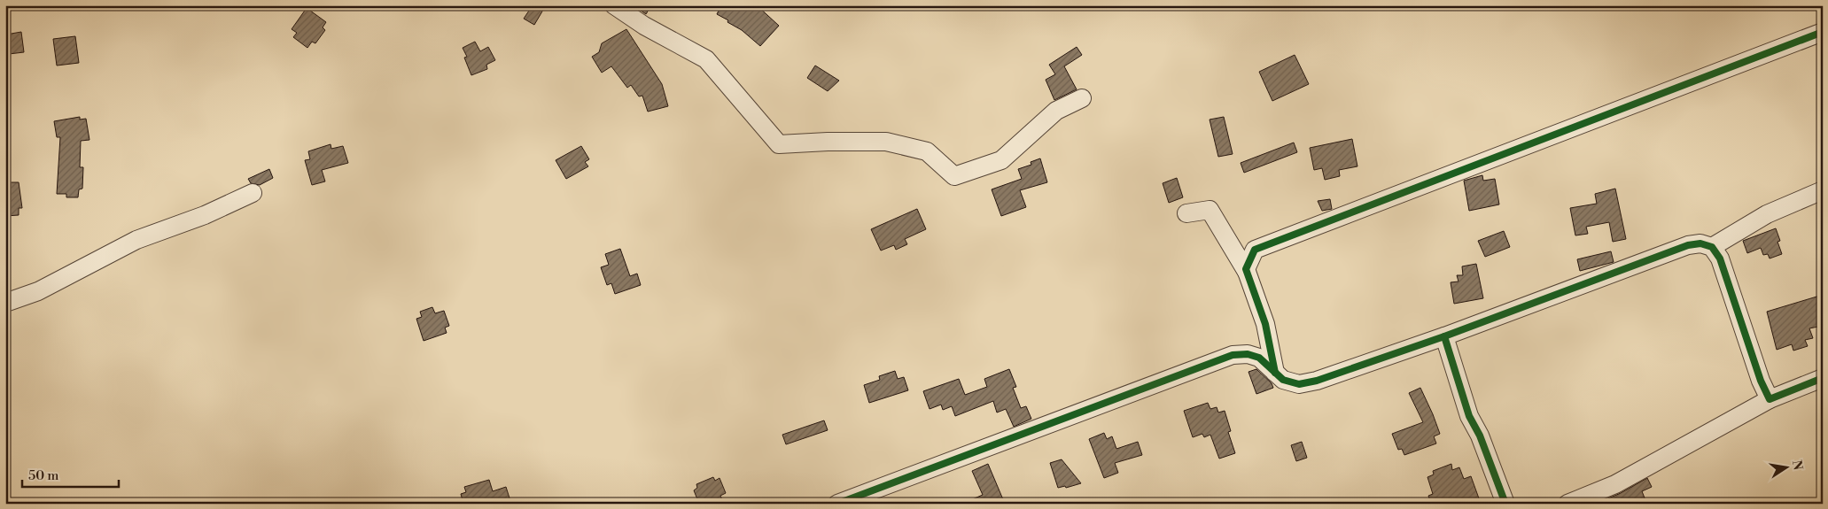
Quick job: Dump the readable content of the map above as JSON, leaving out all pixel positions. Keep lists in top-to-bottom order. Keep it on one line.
{"scale_bar":"50 m","north":"right"}
